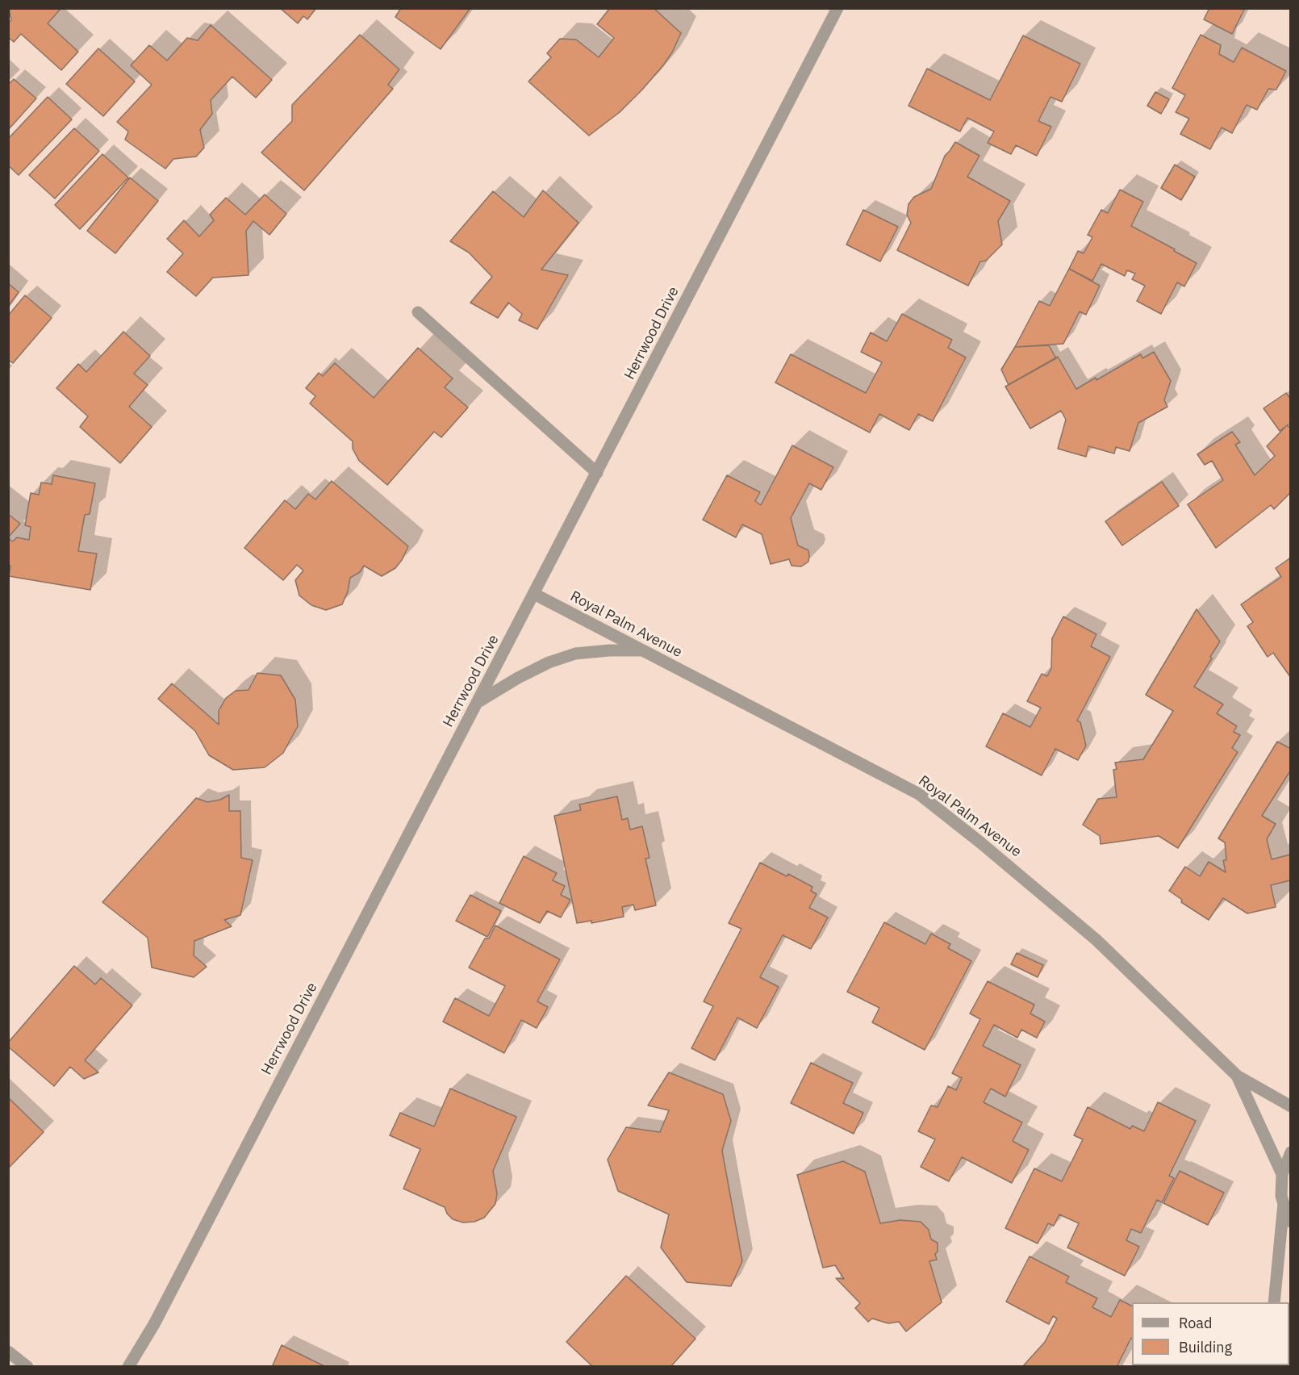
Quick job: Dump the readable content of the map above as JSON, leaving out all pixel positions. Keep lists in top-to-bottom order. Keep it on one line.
{"streets":{"street":["Herrwood Drive","Royal Palm Avenue"]},"crossings":[["Herrwood Drive","Royal Palm Avenue"]],"legend":["Road","Building"]}
